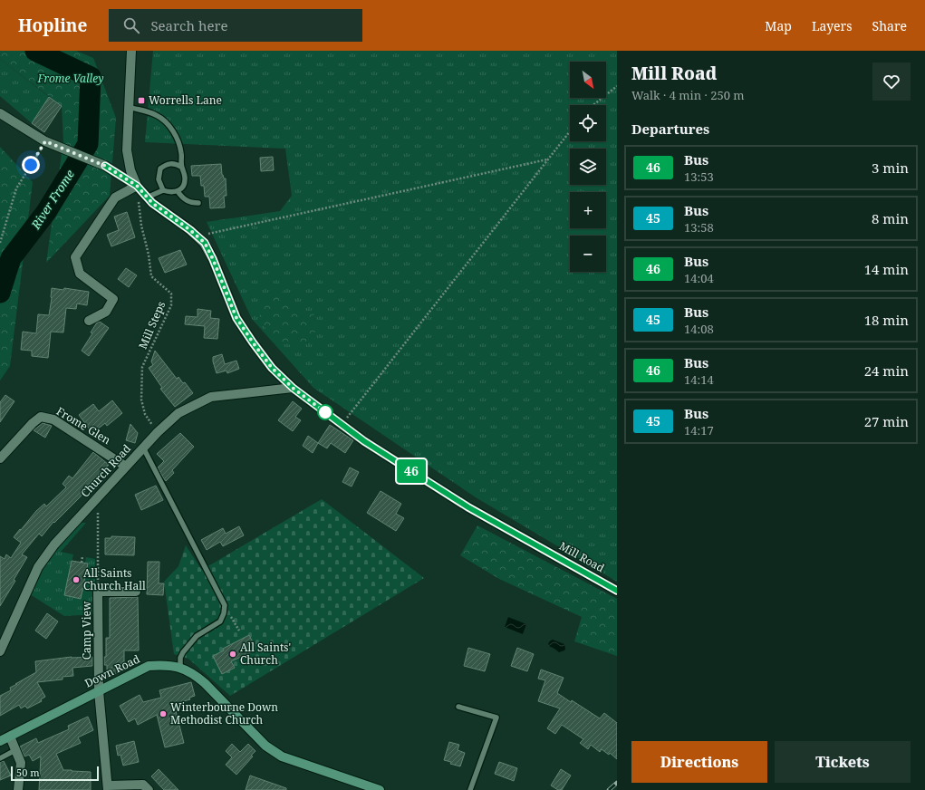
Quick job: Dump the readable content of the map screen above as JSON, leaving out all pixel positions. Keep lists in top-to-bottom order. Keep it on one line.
{"streets":{"street":["Frome Glen","Church Road","Mill Road","Camp View","Down Road"],"path":["Mill Steps"]},"crossings":[["Mill Steps","Church Road"],["Mill Steps","Mill Road"],["Frome Glen","Church Road"],["Church Road","Mill Road"],["Church Road","Camp View"],["Camp View","Down Road"]],"water":["River Frome"],"parks":["Frome Valley"],"places":{"transit":["Worrells Lane"],"other":["All Saints Church Hall","All Saints' Church","Winterbourne Down Methodist Church"]},"lines":["bus line 46"],"scale_bar":"50 m","north":"bottom right","page":{"header":"Hopline","search":"Search here","nav":["Map","Layers","Share"],"on_map":"46","heading":[["Mill Road","Walk · 4 min · 250 m"],"Departures"],"map_buttons":["+","−"],"list":[{"mark":"46","name":"Bus","note":"13:53","value":"3 min"},{"mark":"45","name":"Bus","note":"13:58","value":"8 min"},{"mark":"46","name":"Bus","note":"14:04","value":"14 min"},{"mark":"45","name":"Bus","note":"14:08","value":"18 min"},{"mark":"46","name":"Bus","note":"14:14","value":"24 min"},{"mark":"45","name":"Bus","note":"14:17","value":"27 min"}],"buttons":["Directions","Tickets"],"scale":"50 m"}}
